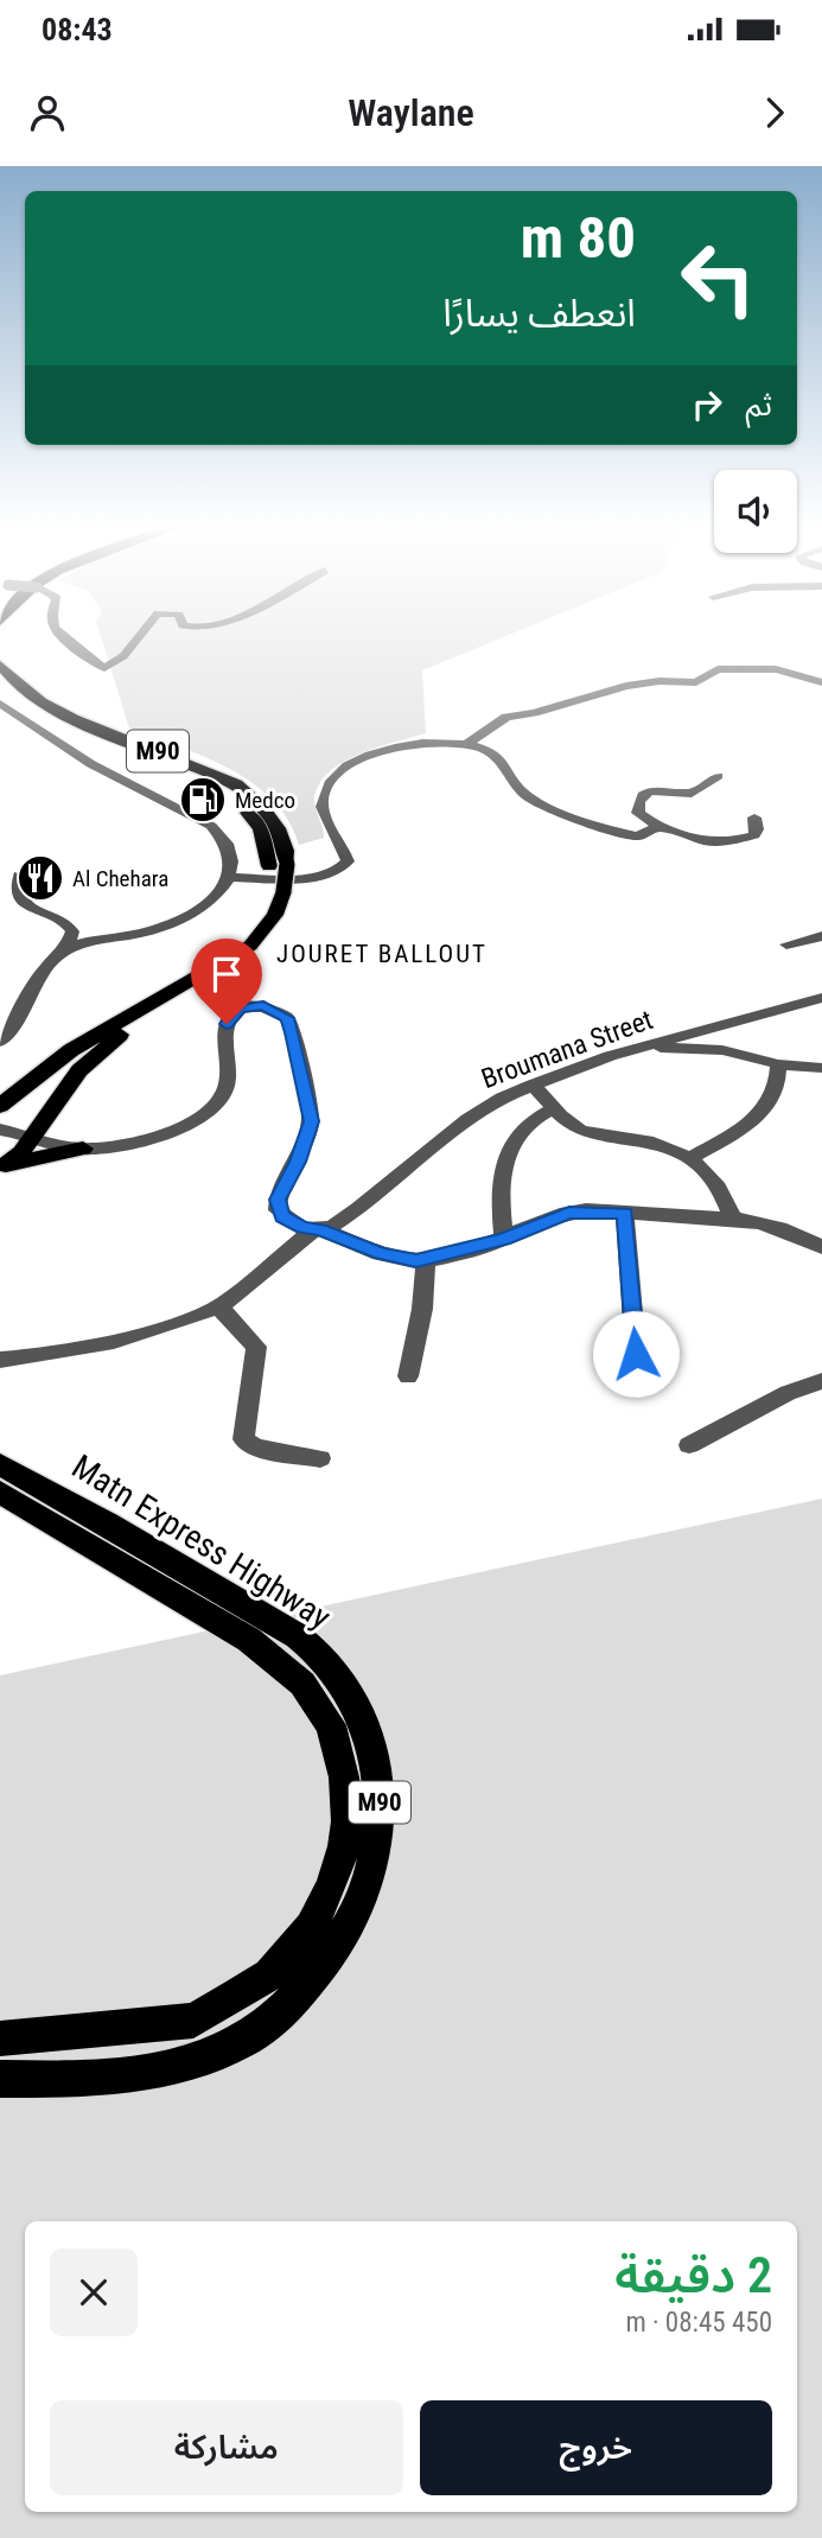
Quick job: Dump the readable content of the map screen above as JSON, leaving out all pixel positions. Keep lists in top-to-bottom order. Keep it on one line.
{"streets":{"highway":["M90","Matn Express Highway"],"street":["Broumana Street"]},"districts":["JOURET BALLOUT"],"places":{"fuel station":["Medco"],"restaurant":["Al Chehara"]},"page":{"status":"08:43","header":"Waylane","turn":["80 m","انعطف يسارًا"],"then":"ثم","heading":["2 دقيقة","450 m · 08:45"],"buttons":["خروج","مشاركة"]}}
